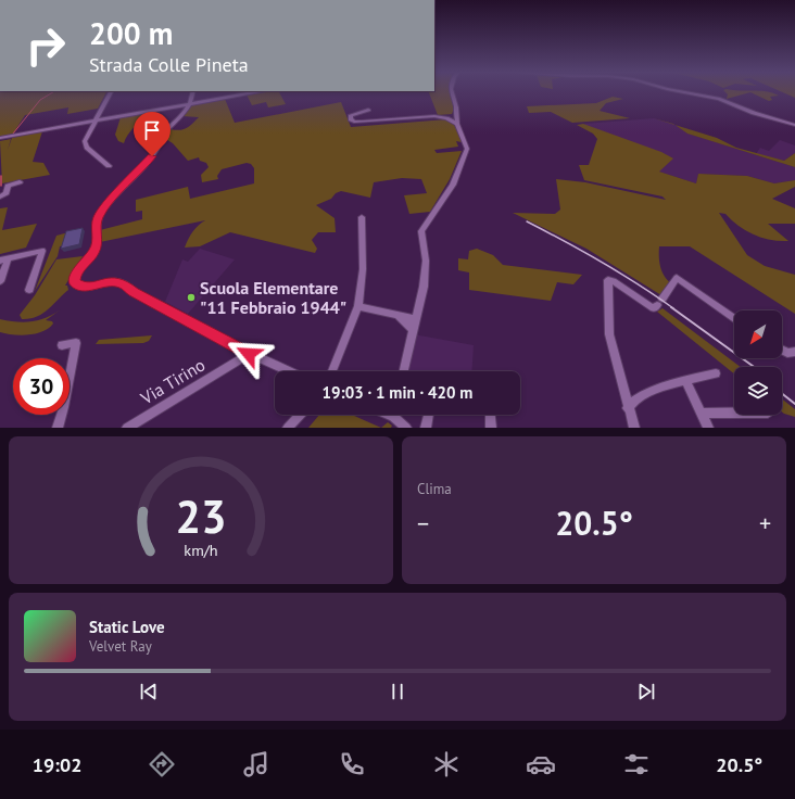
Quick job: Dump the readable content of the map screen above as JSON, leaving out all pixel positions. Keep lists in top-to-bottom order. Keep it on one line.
{"streets":{"street":["Via Tirino"]},"places":["Scuola Elementare \"11 Febbraio 1944\""],"north":"bottom left","page":{"turn":["200 m","Strada Colle Pineta"],"limit":"30","trip":"19:03 · 1 min · 420 m","tile":"Clima","heat":["−","20.5°","+"],"song":["Static Love","Velvet Ray"],"tabs":["19:02","20.5°"],"gauge":["23","km/h"]}}
